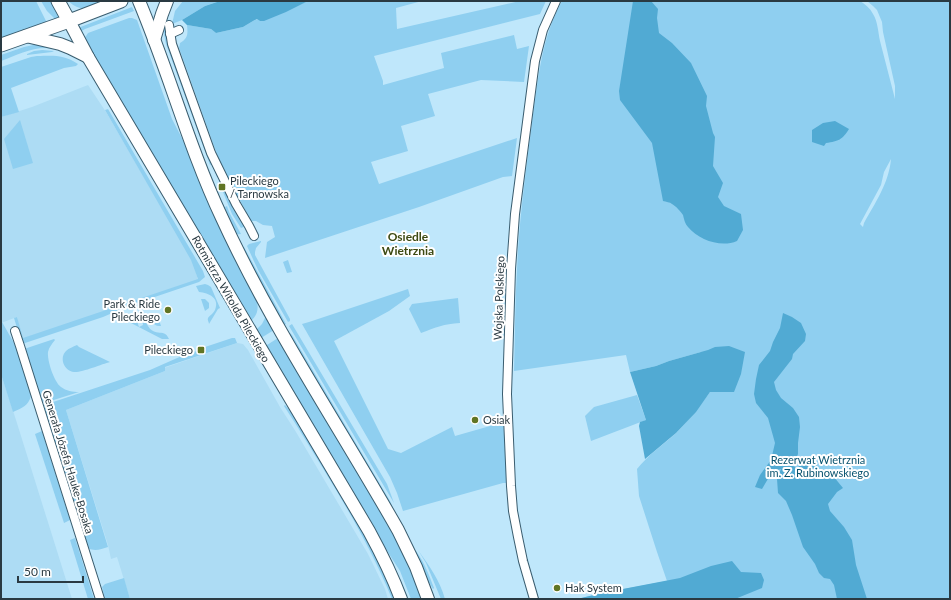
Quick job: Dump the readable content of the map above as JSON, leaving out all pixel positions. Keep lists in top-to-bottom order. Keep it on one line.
{"streets":{"main road":["Rotmistrza Witolda Pileckiego"],"street":["Wojska Polskiego","Generała Józefa Hauke-Bosaka"]},"districts":["Osiedle Wietrznia"],"parks":["Rezerwat Wietrznia im. Z. Rubinowskiego"],"places":{"transit":["Pileckiego / Tarnowska","Pileckiego"],"other":["Park & Ride Pileckiego","Osiak","Hak System"]},"scale_bar":"50 m"}
